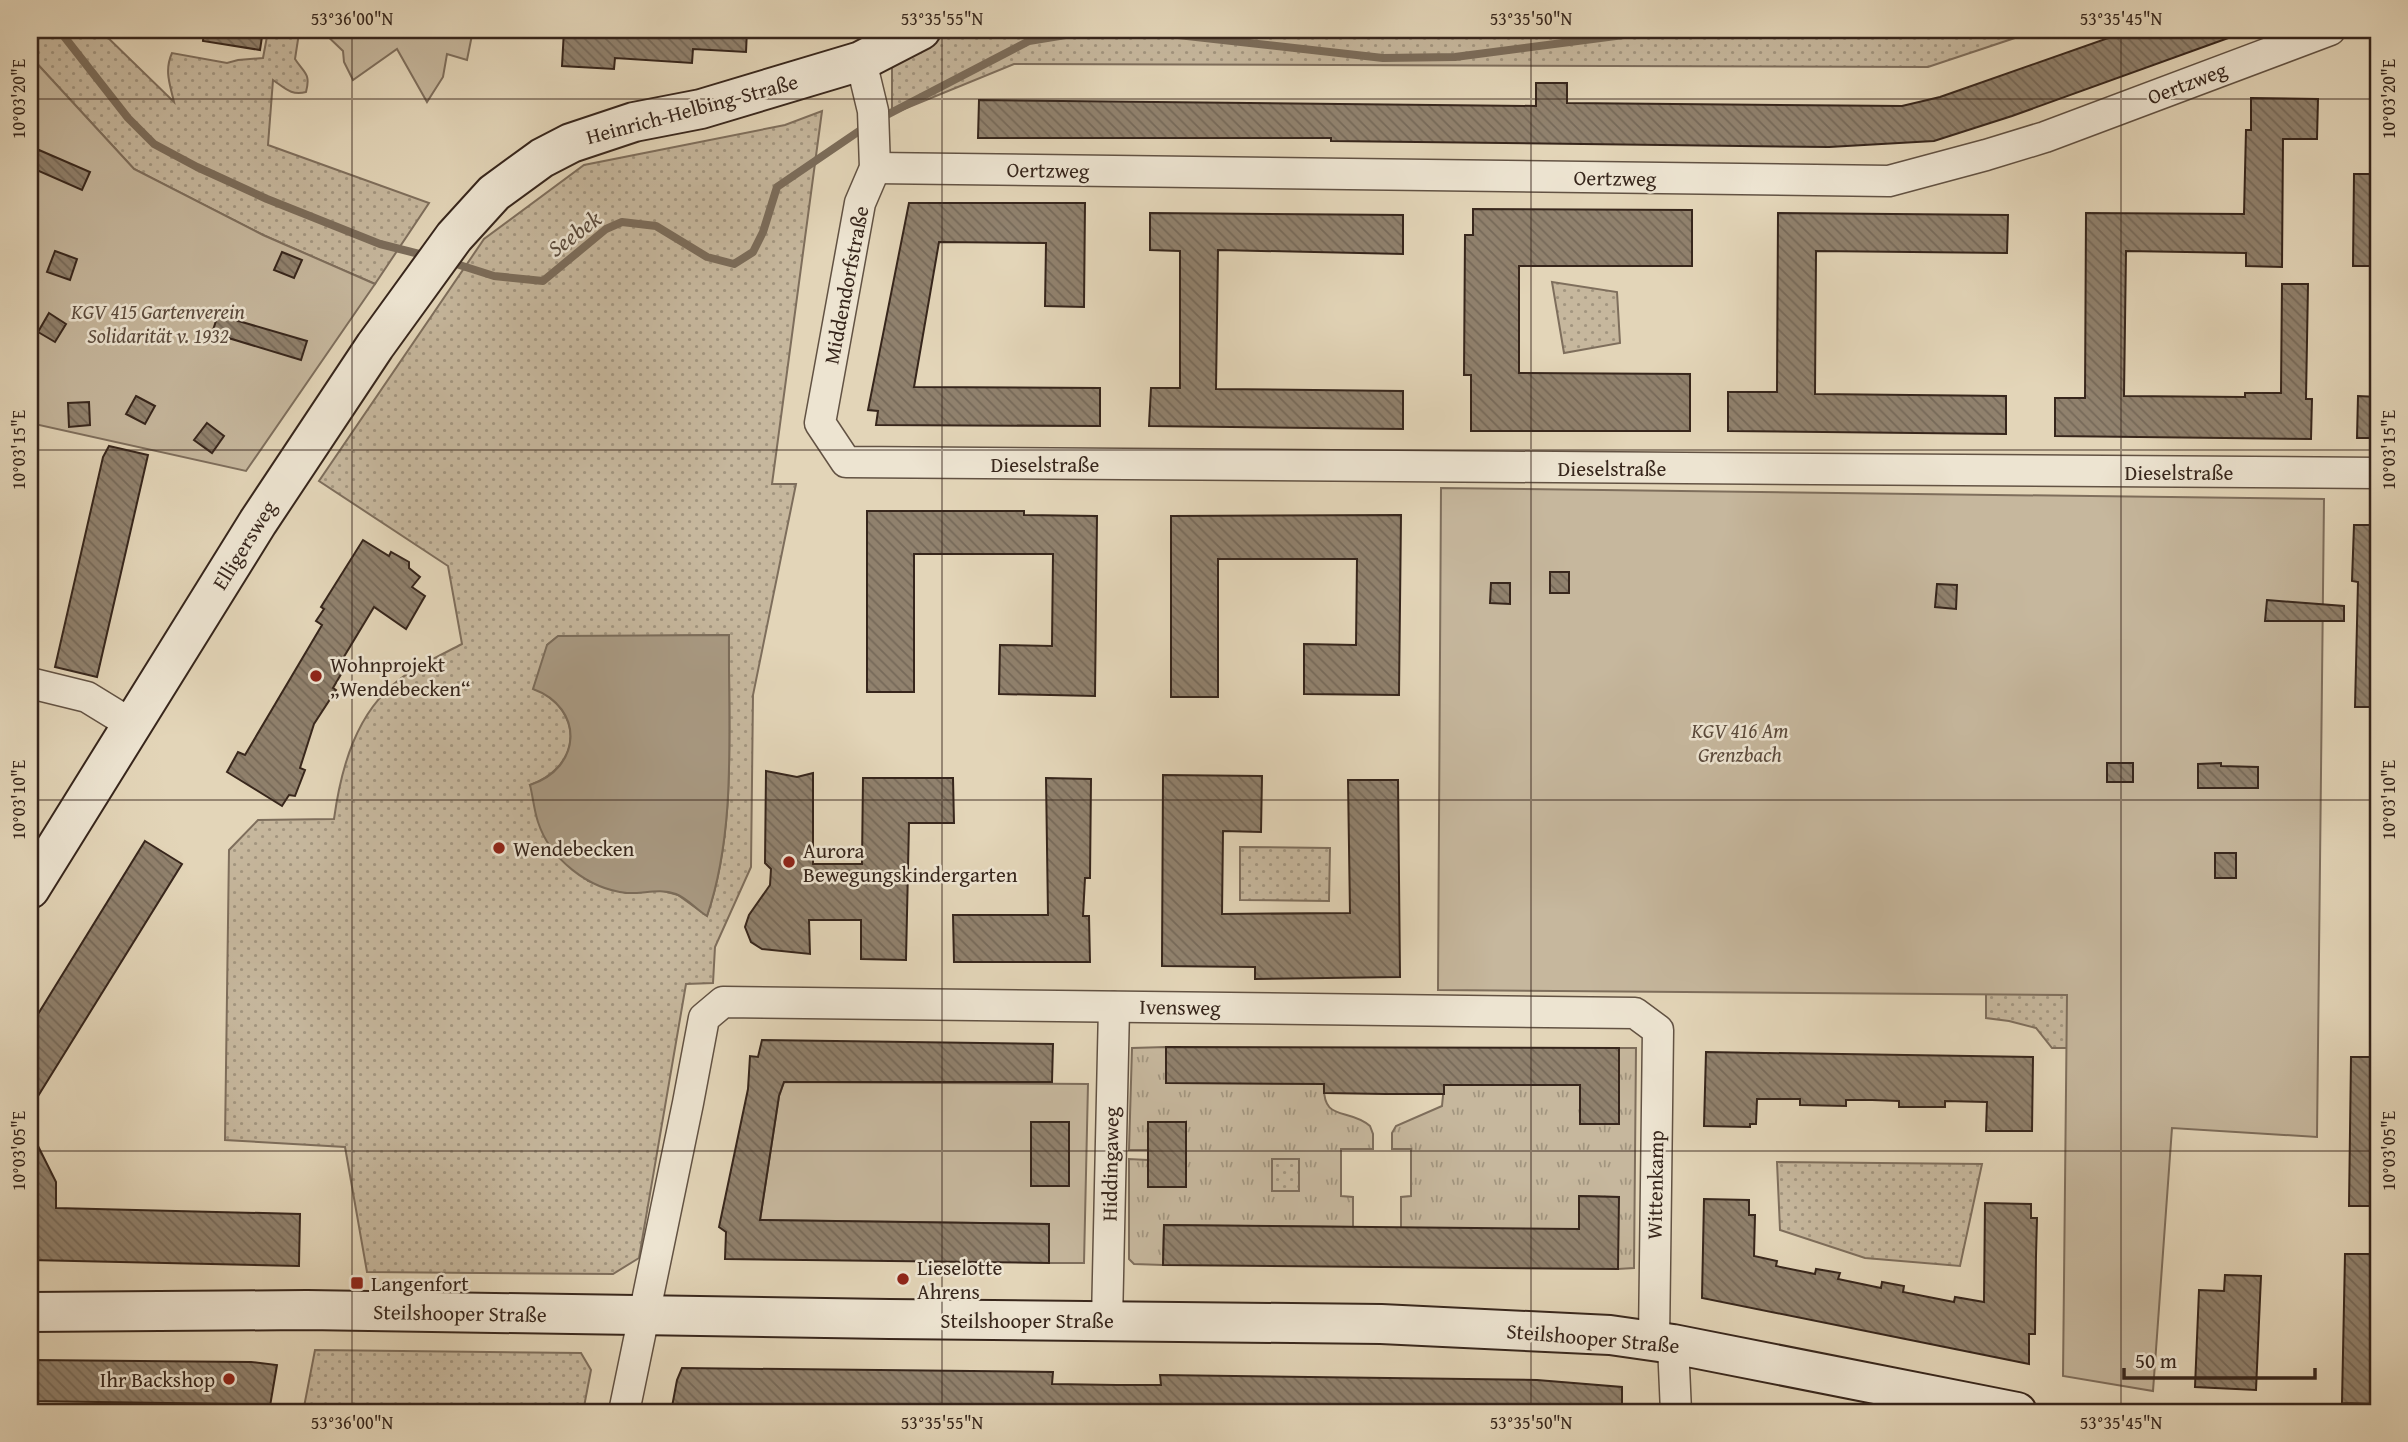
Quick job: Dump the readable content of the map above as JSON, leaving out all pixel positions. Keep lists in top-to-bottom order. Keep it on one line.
{"streets":{"street":["Oertzweg","Heinrich-Helbing-Straße","Middendorfstraße","Dieselstraße","Elligersweg","Ivensweg","Hiddingaweg","Wittenkamp","Steilshooper Straße"]},"crossings":[["Oertzweg","Middendorfstraße"],["Heinrich-Helbing-Straße","Elligersweg"],["Middendorfstraße","Dieselstraße"],["Ivensweg","Hiddingaweg"],["Ivensweg","Wittenkamp"],["Ivensweg","Steilshooper Straße"],["Hiddingaweg","Steilshooper Straße"],["Wittenkamp","Steilshooper Straße"]],"water":["Seebek"],"parks":["KGV 415 Gartenverein Solidarität v. 1932","KGV 416 Am Grenzbach"],"places":{"other":["Wohnprojekt „Wendebecken“","Wendebecken","Aurora Bewegungskindergarten","Lieselotte Ahrens","Ihr Backshop"],"transit":["Langenfort"]},"scale_bar":"50 m","coordinates":["53°36'00\"N","53°35'55\"N","53°35'50\"N","53°35'45\"N","10°03'20\"E","10°03'15\"E","10°03'10\"E","10°03'05\"E"]}
